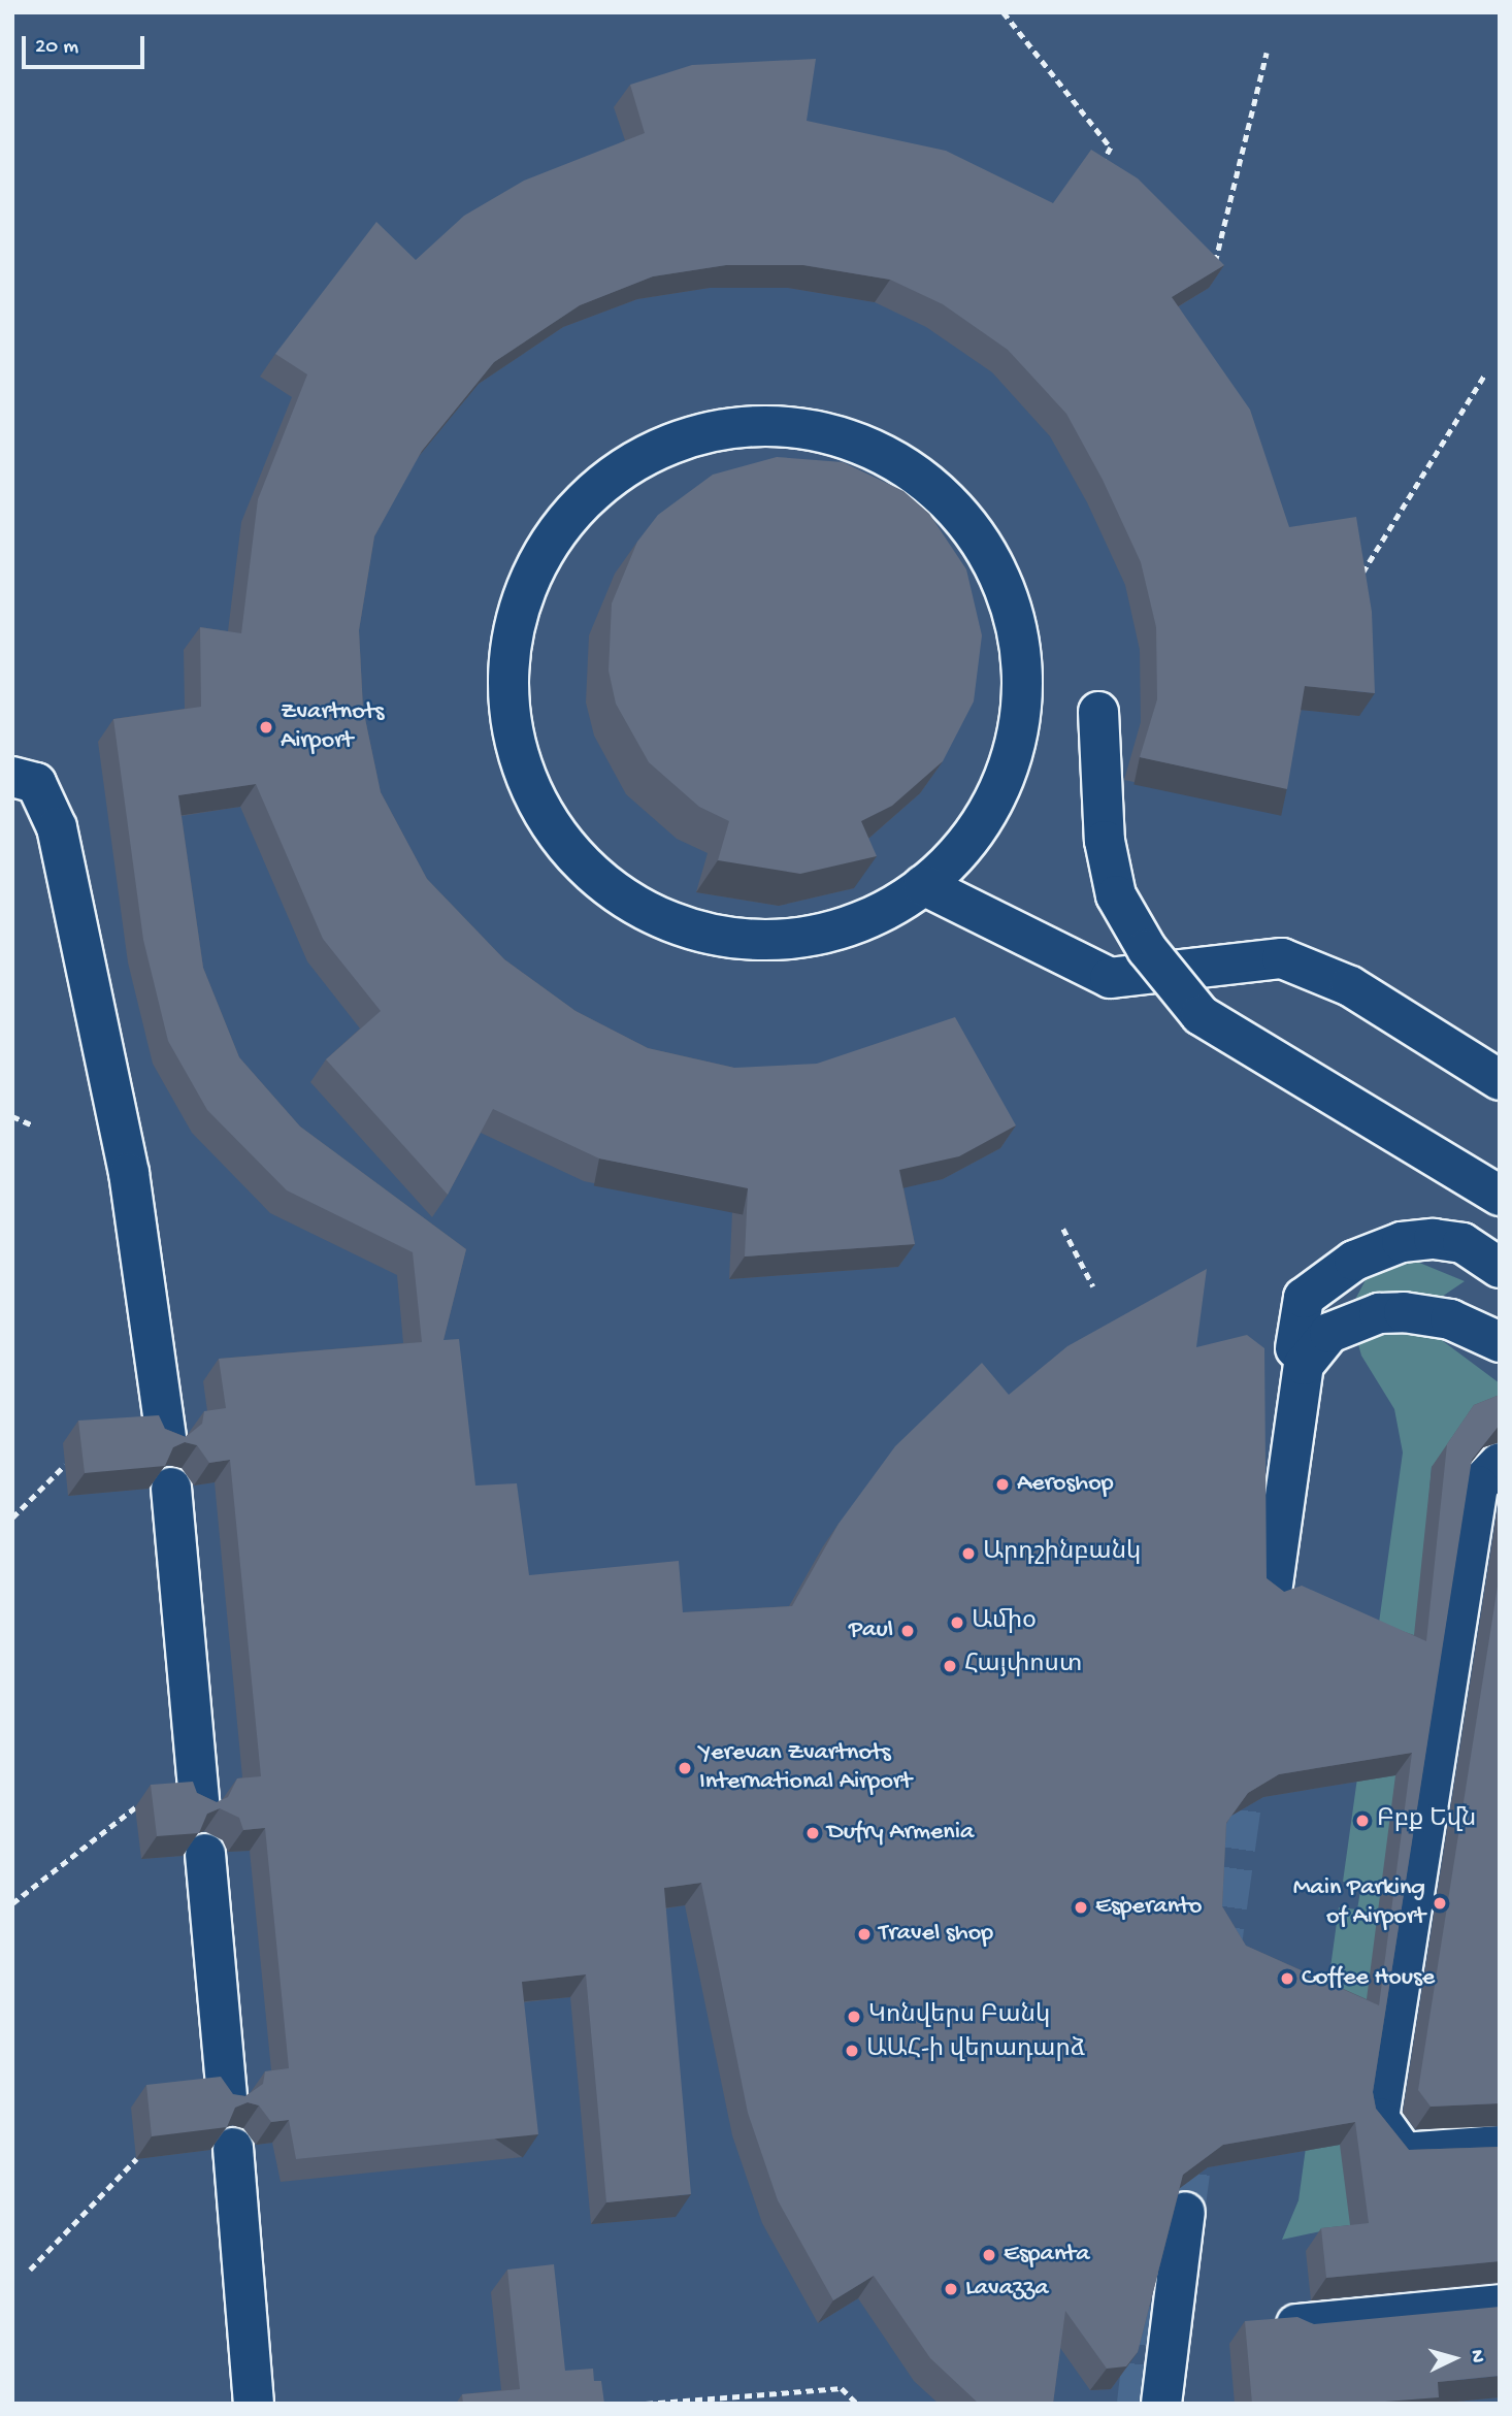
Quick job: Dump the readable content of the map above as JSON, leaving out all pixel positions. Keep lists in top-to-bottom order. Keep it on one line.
{"places":["Zvartnots Airport","Aeroshop","Արդշինբանկ","Ամիօ","Paul","Հայփոստ","Yerevan Zvartnots International Airport","Բբք Եվն","Dufry Armenia","Main Parking of Airport","Esperanto","Travel shop","Coffee House","Կոնվերս Բանկ","ԱԱՀ-ի վերադարձ","Espanta","Lavazza"],"scale_bar":"20 m","north":"right"}
